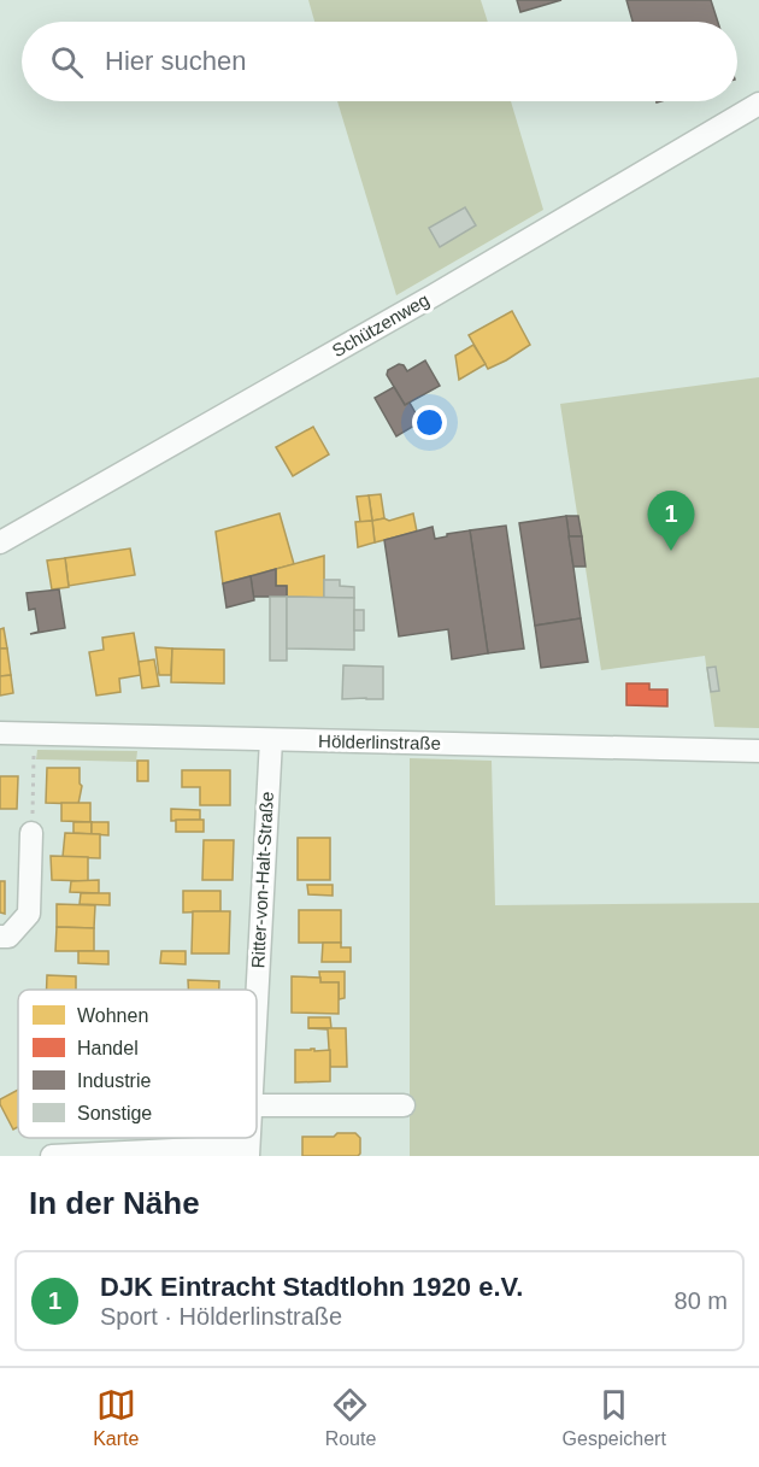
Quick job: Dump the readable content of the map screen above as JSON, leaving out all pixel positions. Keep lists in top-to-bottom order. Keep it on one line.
{"streets":{"street":["Schützenweg","Hölderlinstraße","Ritter-von-Halt-Straße"]},"crossings":[["Hölderlinstraße","Ritter-von-Halt-Straße"]],"legend":["Wohnen","Handel","Industrie","Sonstige"],"page":{"search":"Hier suchen","pins":"1","heading":"In der Nähe","list":[{"mark":"1","name":"DJK Eintracht Stadtlohn 1920 e.V.","note":"Sport · Hölderlinstraße","value":"80 m"}],"nav":["Karte","Route","Gespeichert"]}}
